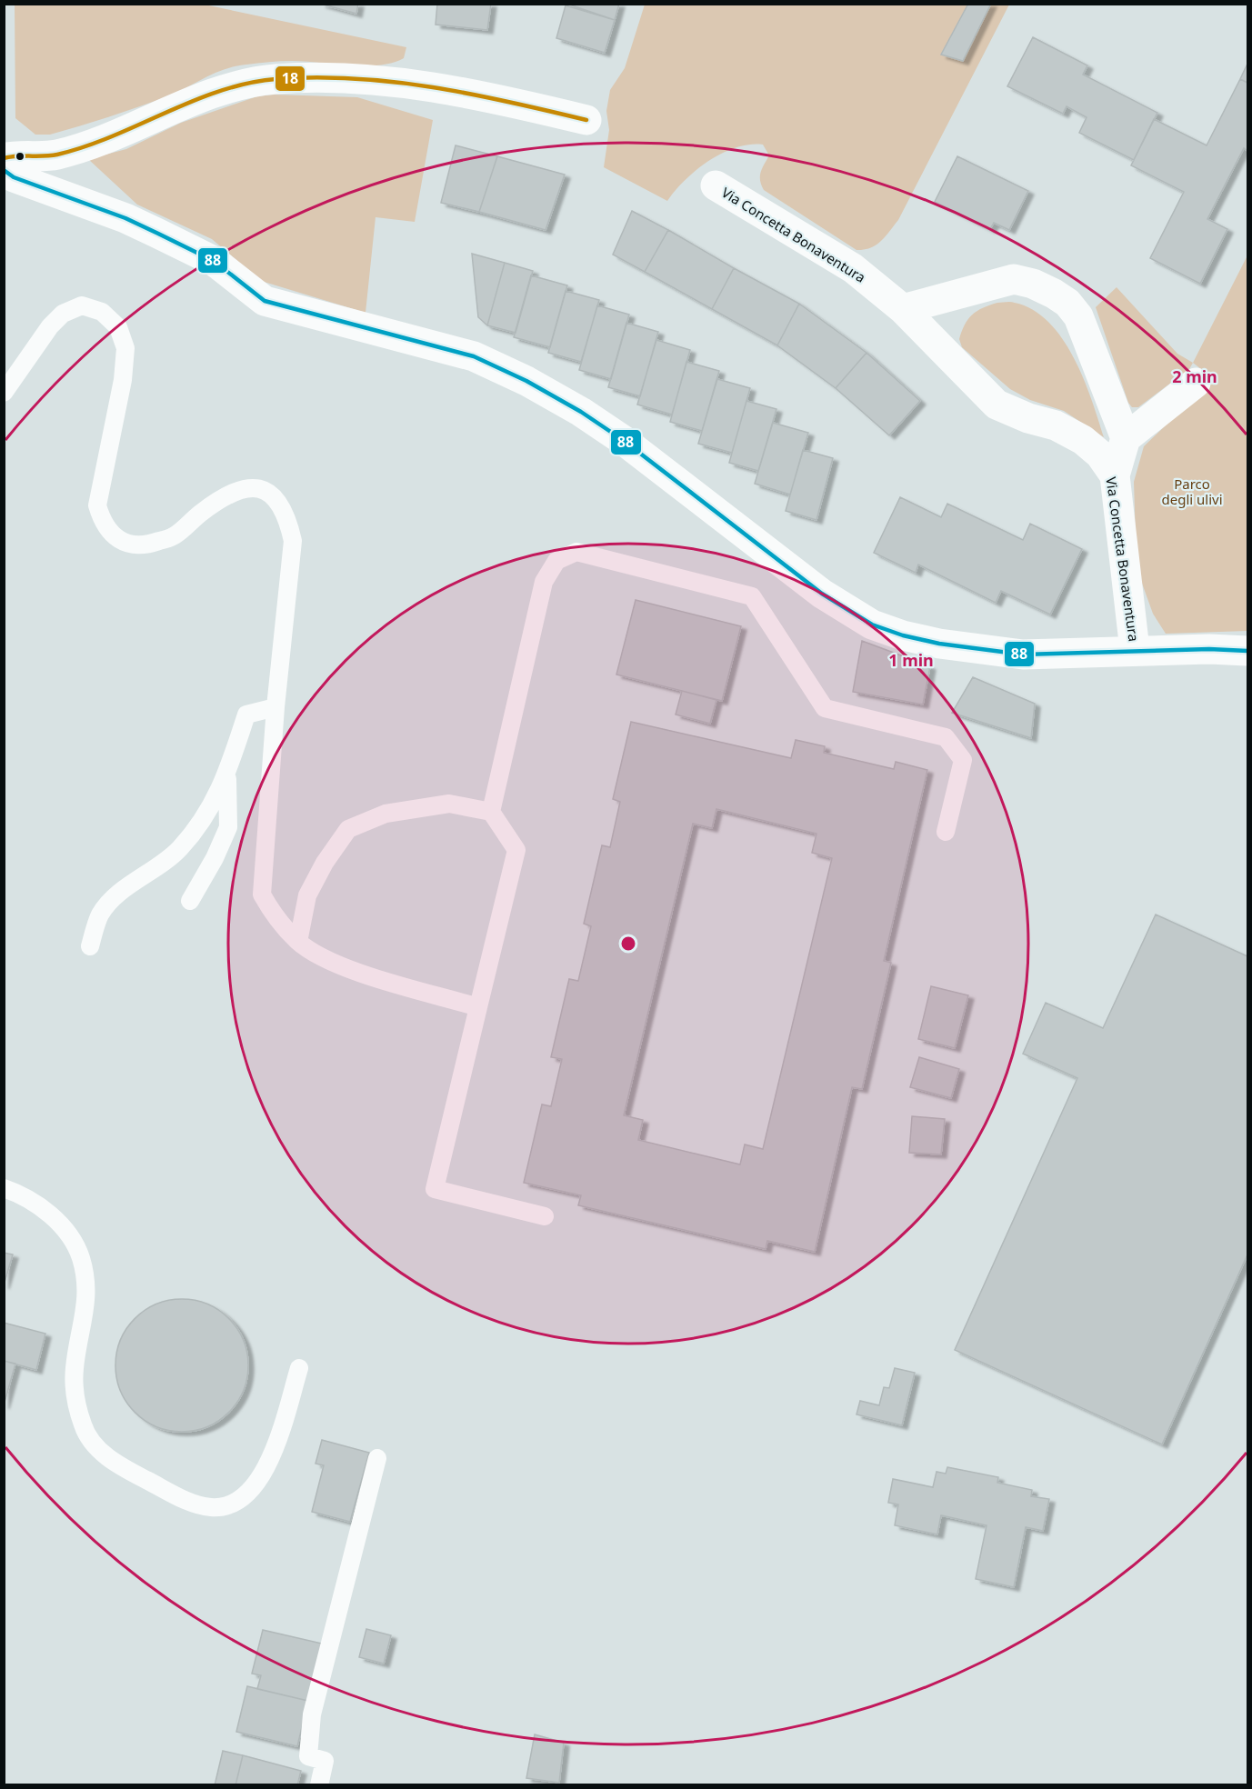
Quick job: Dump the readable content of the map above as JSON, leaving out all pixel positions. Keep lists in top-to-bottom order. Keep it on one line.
{"streets":{"street":["Via Concetta Bonaventura"]},"parks":["Parco degli ulivi"],"lines":["transit line 18","transit line 88"],"rings":["2 min","1 min"]}
